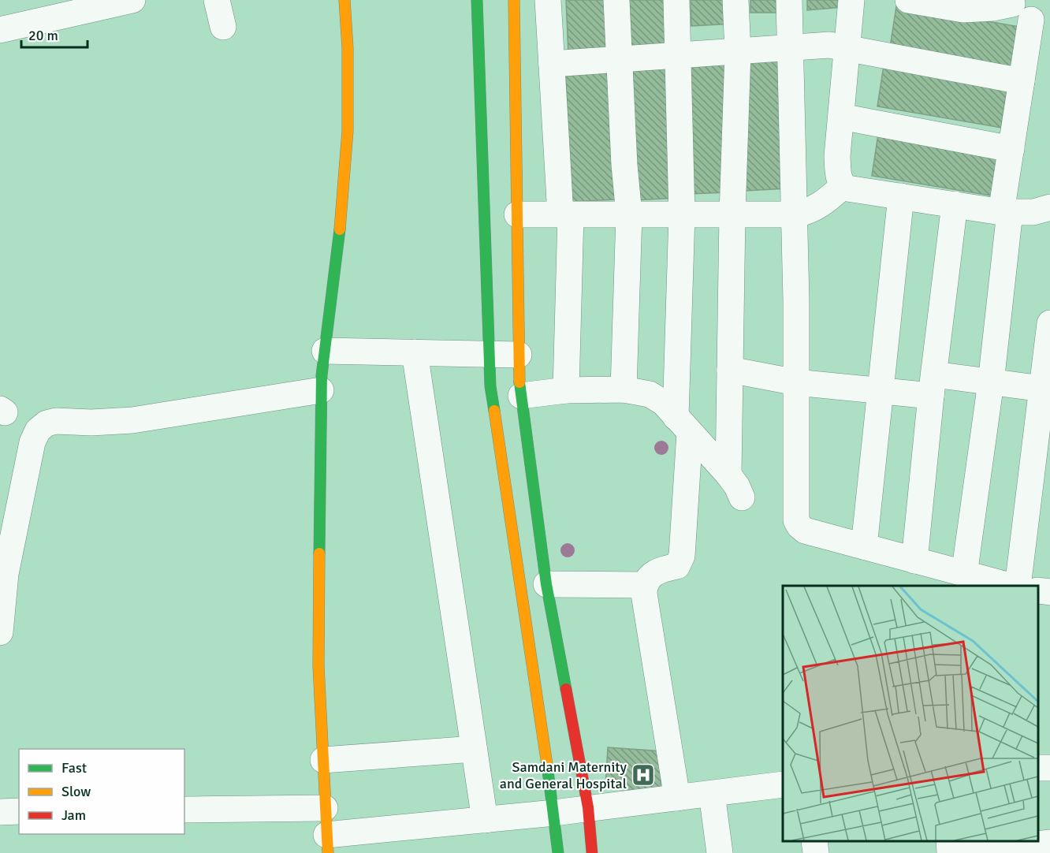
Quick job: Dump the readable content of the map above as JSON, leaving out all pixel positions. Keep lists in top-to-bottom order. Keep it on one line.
{"places":{"hospital":["Samdani Maternity and General Hospital"]},"legend":["Fast","Slow","Jam"],"scale_bar":"20 m"}
